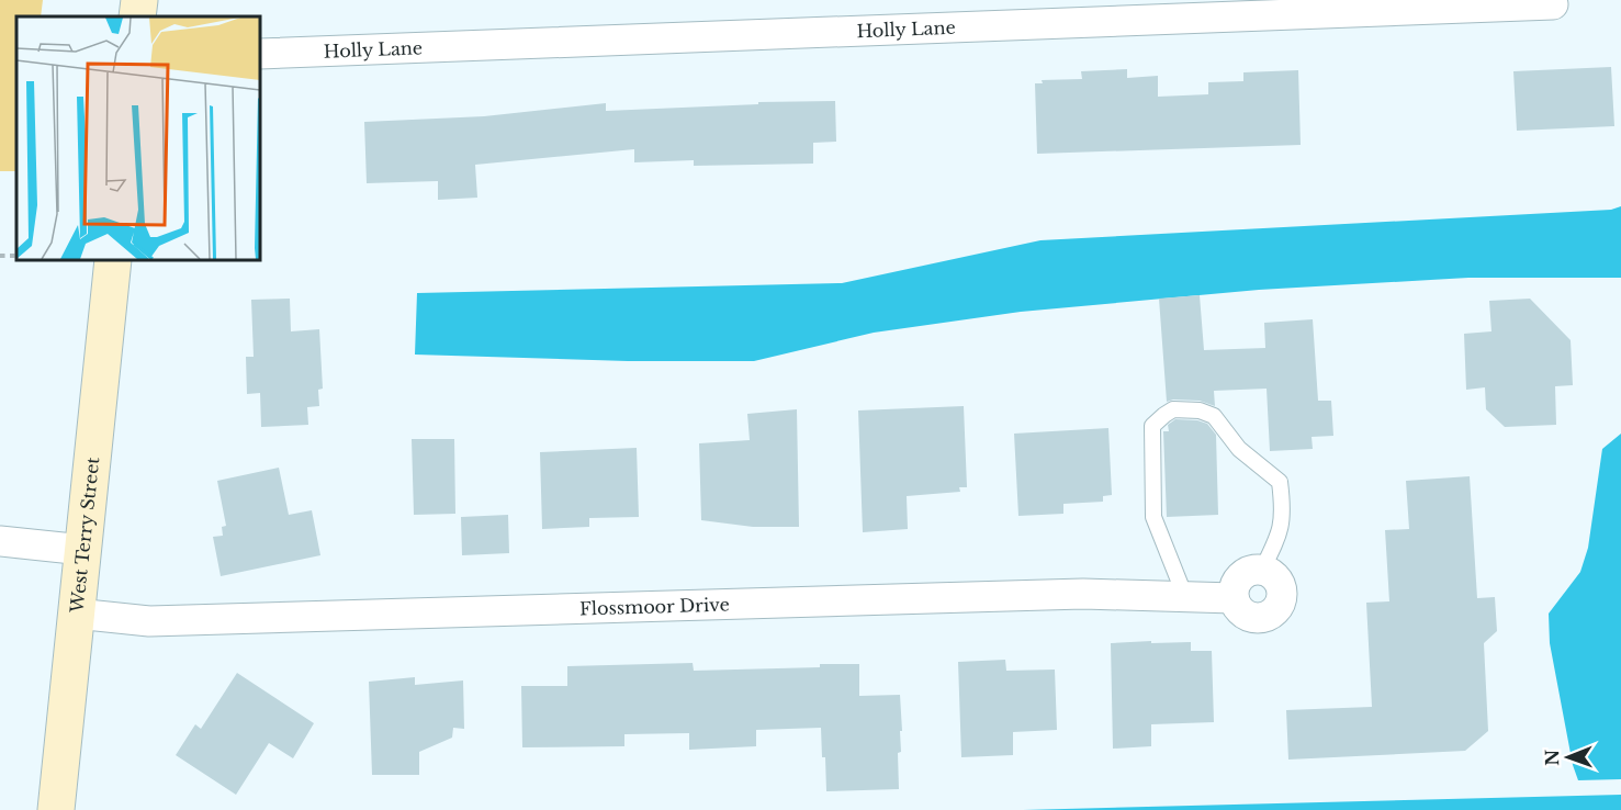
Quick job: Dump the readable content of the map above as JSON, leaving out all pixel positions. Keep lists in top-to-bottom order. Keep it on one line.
{"streets":{"street":["Holly Lane","West Terry Street","Flossmoor Drive"]},"crossings":[["West Terry Street","Flossmoor Drive"]],"north":"left"}
